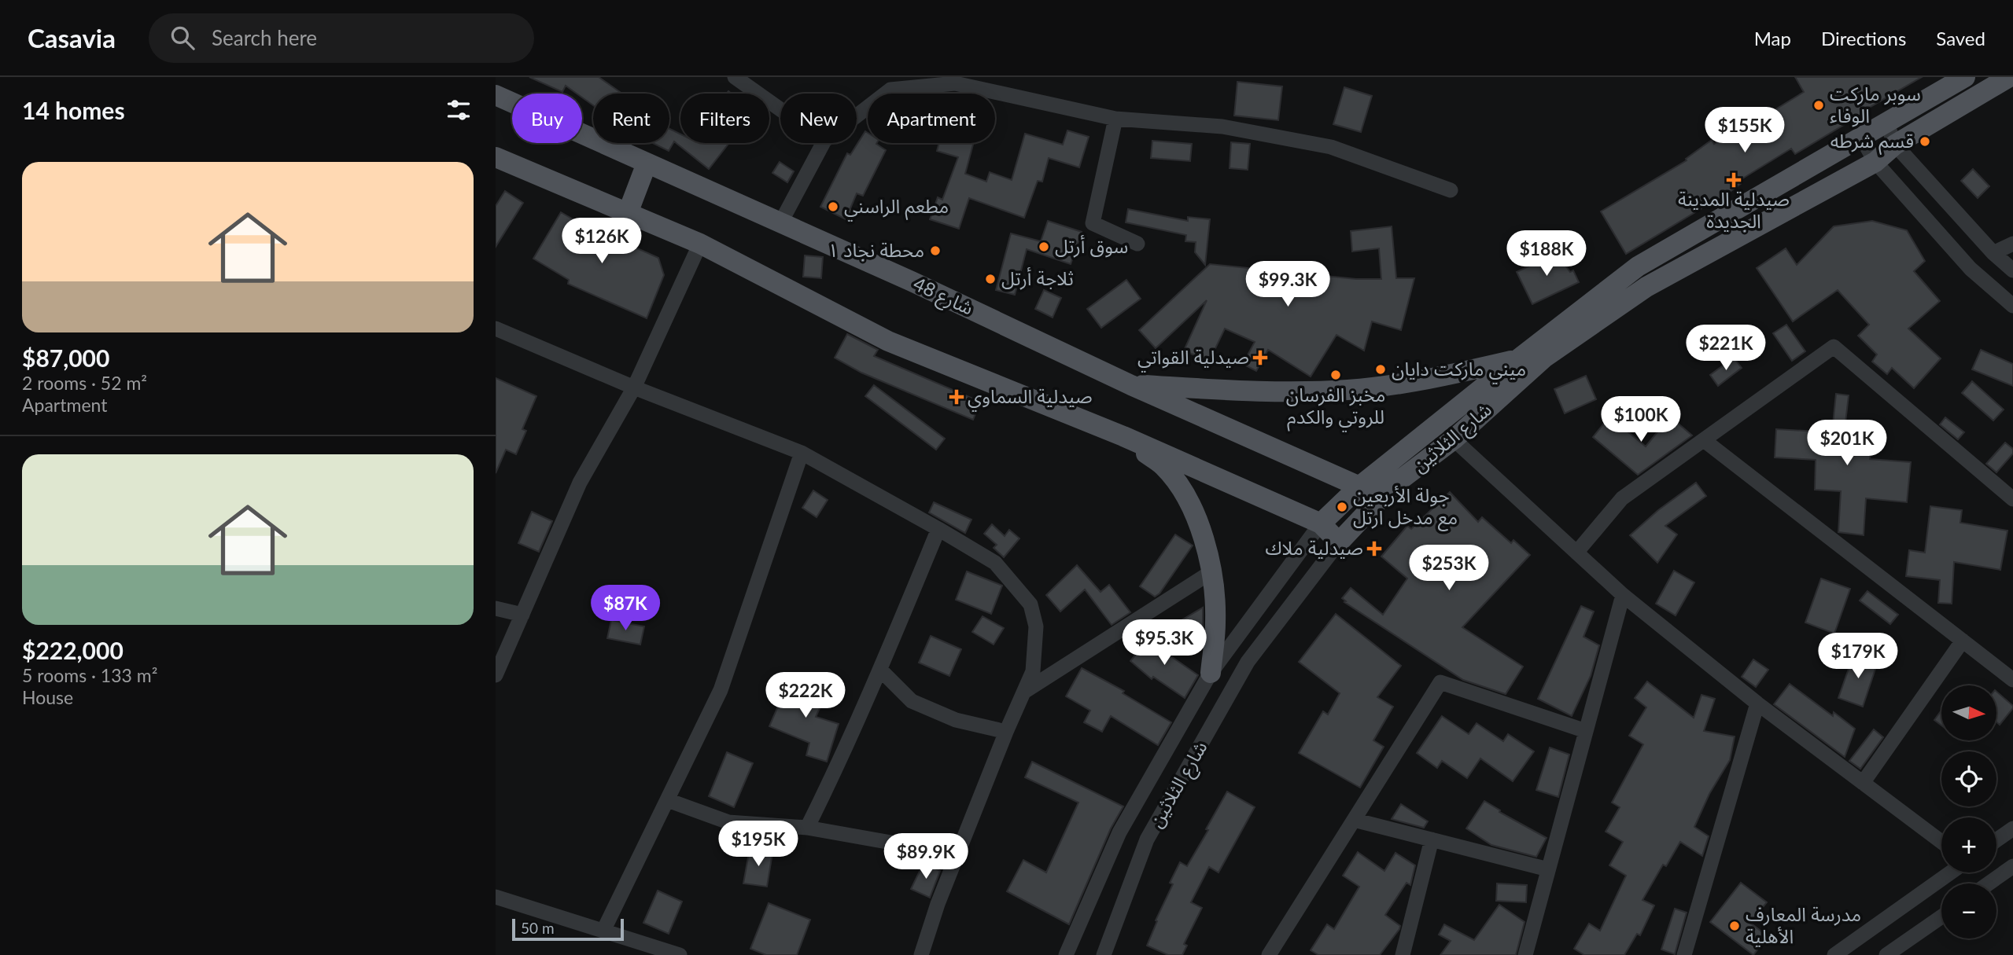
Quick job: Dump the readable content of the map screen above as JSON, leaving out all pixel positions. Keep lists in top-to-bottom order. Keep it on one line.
{"streets":{"main road":["شارع 48","شارع الثلاثين"]},"crossings":[["شارع 48","شارع الثلاثين"]],"places":{"other":["سوبر ماركت الوفاء","قسم شرطه","مطعم الراسني","سوق أرتل","محطة نجاد ١","ثلاجة أرتل","ميني ماركت دايان","مخبز الفرسان للروتي والكدم","جولة الأربعين مع مدخل ارتل","مدرسة المعارف الأهلية"],"health":["صيدلية المدينة الجديدة","صيدلية القواتي","صيدلية السماوي","صيدلية ملاك"]},"scale_bar":"50 m","north":"right","page":{"header":"Casavia","search":"Search here","nav":["Map","Directions","Saved"],"heading":"14 homes","chip":["Buy","Rent","Filters","New","Apartment"],"price":["$155K","$126K","$188K","$99.3K","$221K","$100K","$201K","$253K","$87K","$95.3K","$179K","$222K","$195K","$89.9K"],"list":[{"name":"$87,000","note":"2 rooms · 52 m² · Apartment"},{"name":"$222,000","note":"5 rooms · 133 m² · House"}],"map_buttons":["+","−"],"scale":"50 m"}}
